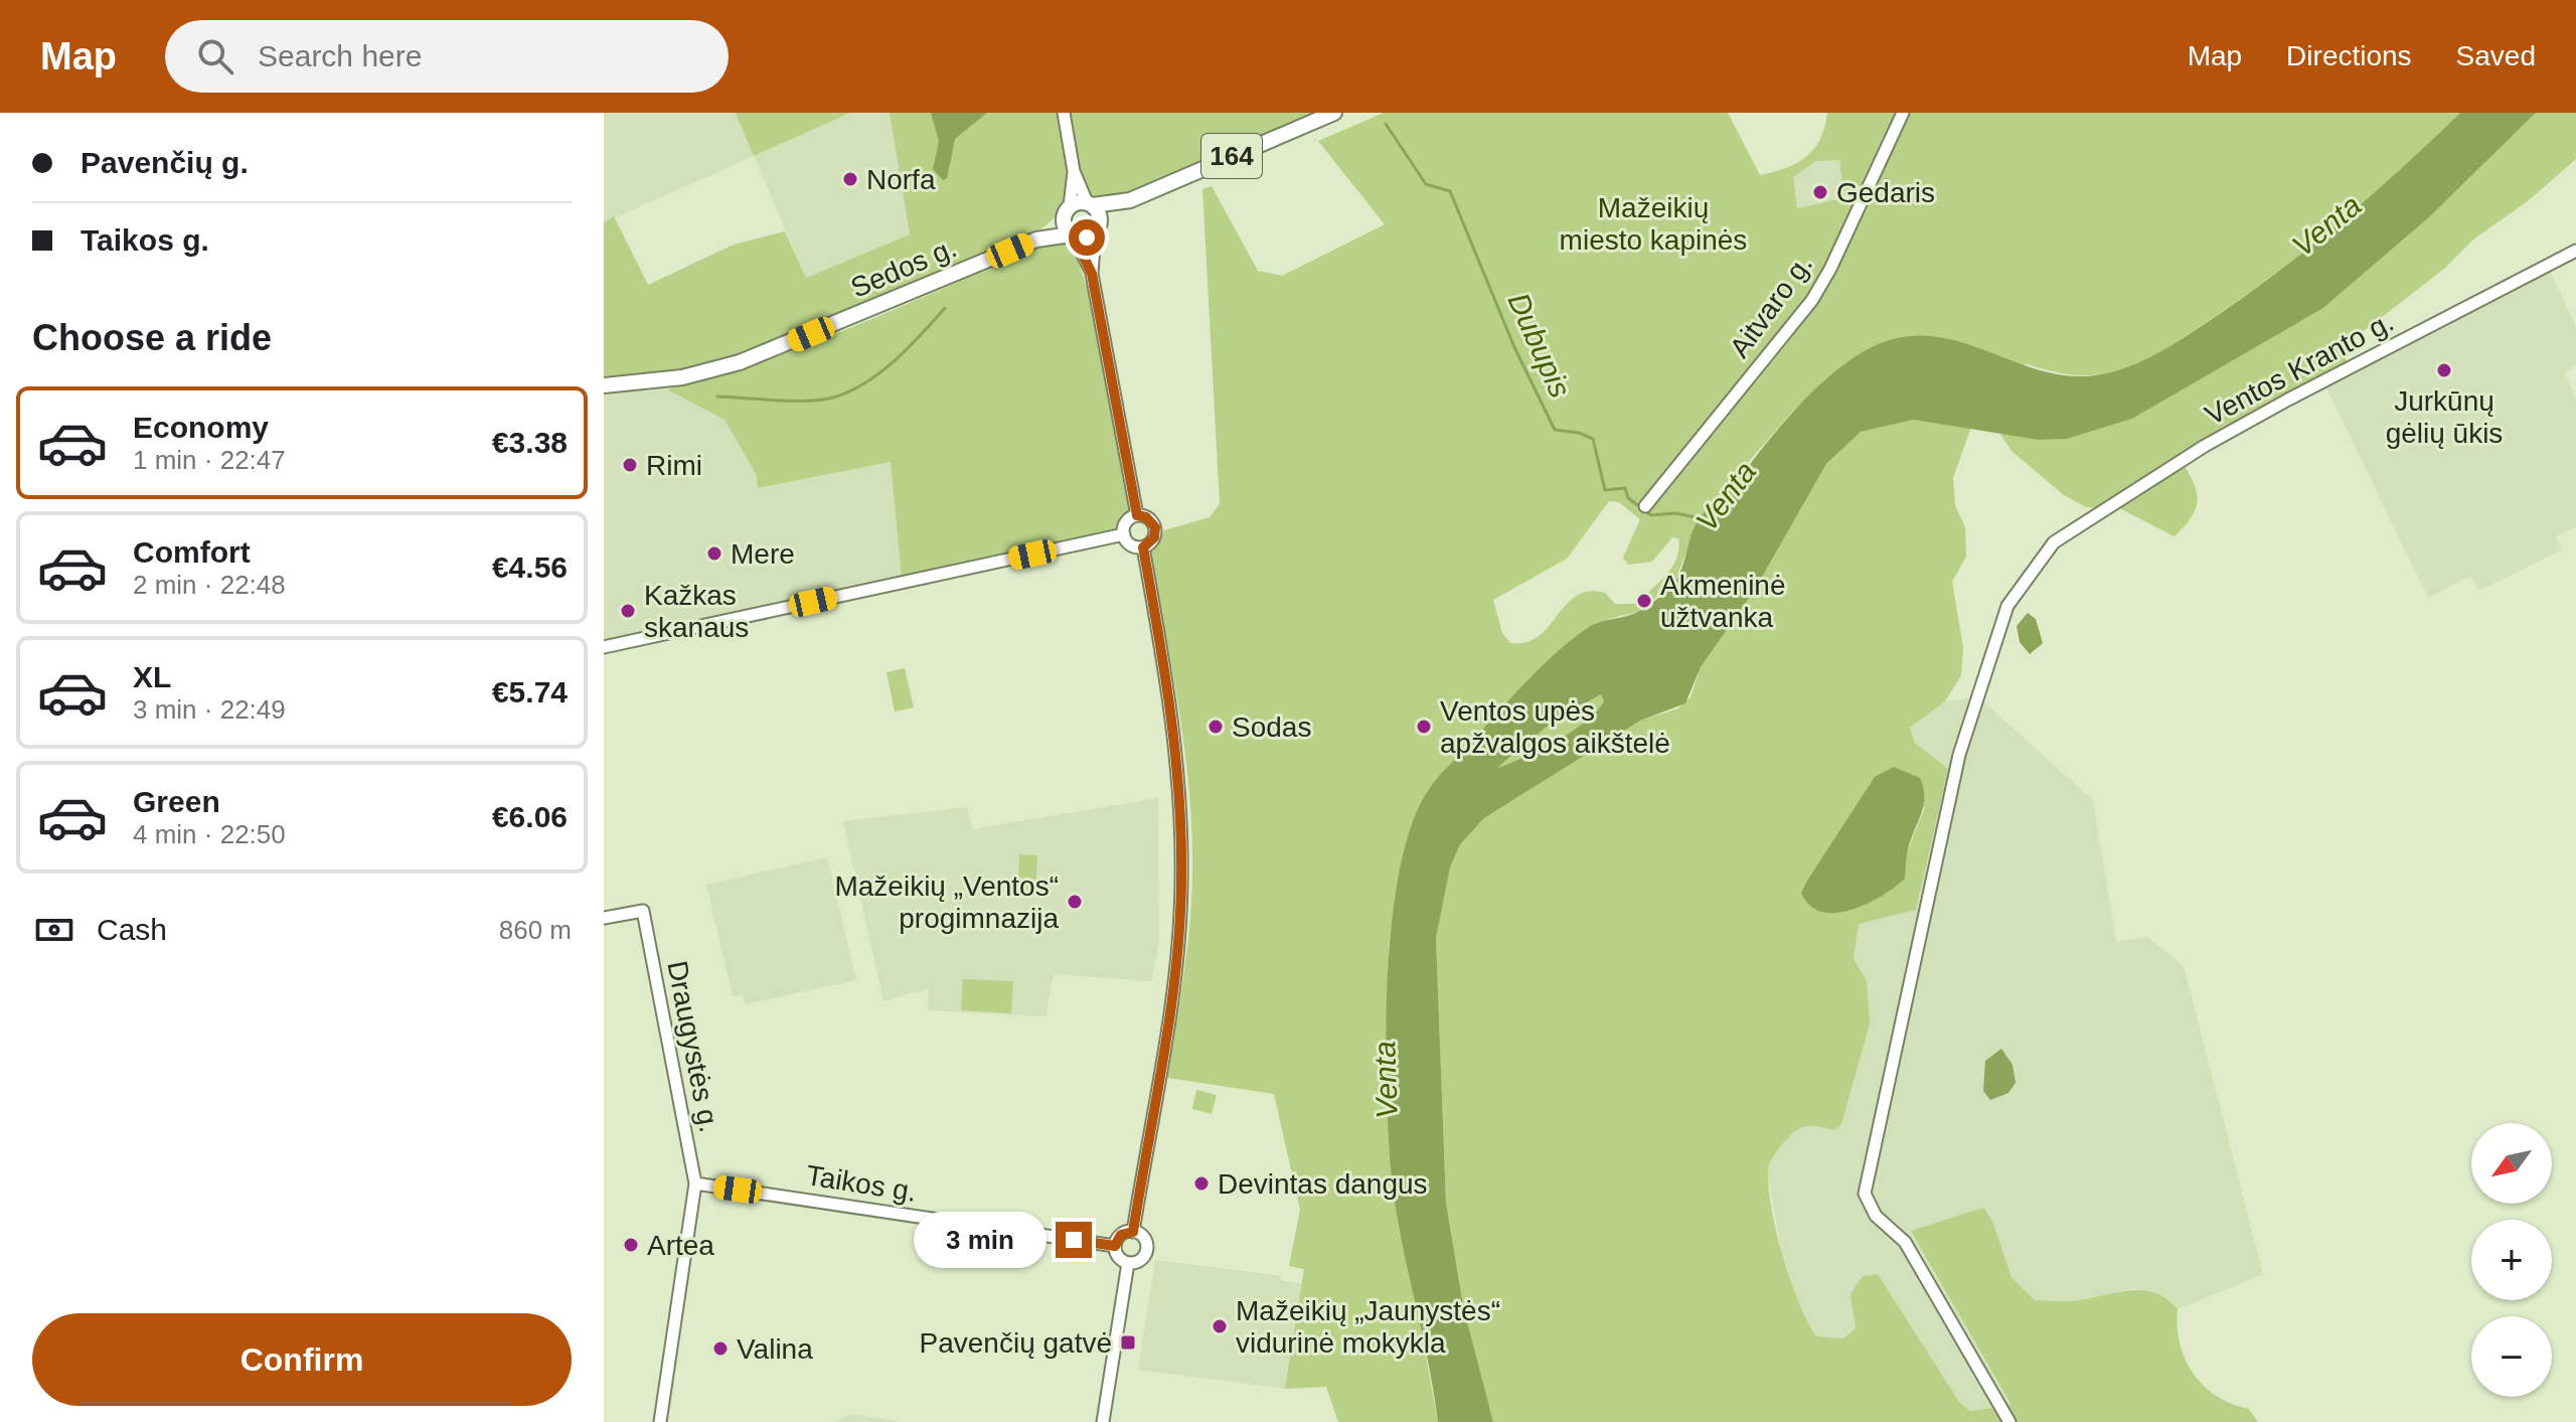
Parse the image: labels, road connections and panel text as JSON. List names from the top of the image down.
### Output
{
  "streets": {
    "main road": ["164", "Sedos g."],
    "street": [
      "Aitvaro g.",
      "Ventos Kranto g.",
      "Draugystės g.",
      "Taikos g."
    ]
  },
  "crossings": [
    ["164", "Sedos g."],
    ["Draugystės g.", "Taikos g."]
  ],
  "water": ["Venta", "Dubupis"],
  "parks": ["Mažeikių miesto kapinės"],
  "places": {
    "other": [
      "Norfa",
      "Gedaris",
      "Jurkūnų gėlių ūkis",
      "Rimi",
      "Mere",
      "Akmeninė užtvanka",
      "Kažkas skanaus",
      "Sodas",
      "Ventos upės apžvalgos aikštelė",
      "Mažeikių „Ventos“ progimnazija",
      "Devintas dangus",
      "Artea",
      "Mažeikių „Jaunystės“ vidurinė mokykla",
      "Valina"
    ],
    "transit": ["Pavenčių gatvė"]
  },
  "north": "bottom left",
  "page": {
    "header": "Map",
    "search": "Search here",
    "nav": ["Map", "Directions", "Saved"],
    "banner": ["Pavenčių g.", "Taikos g."],
    "heading": "Choose a ride",
    "list": [
      {
        "name": "Economy",
        "note": "1 min · 22:47",
        "value": "€3.38"
      },
      {
        "name": "Comfort",
        "note": "2 min · 22:48",
        "value": "€4.56"
      },
      {
        "name": "XL",
        "note": "3 min · 22:49",
        "value": "€5.74"
      },
      {
        "name": "Green",
        "note": "4 min · 22:50",
        "value": "€6.06"
      }
    ],
    "pay": ["Cash", "860 m"],
    "map_buttons": ["+", "−"],
    "bubble": "3 min",
    "buttons": "Confirm"
  }
}
